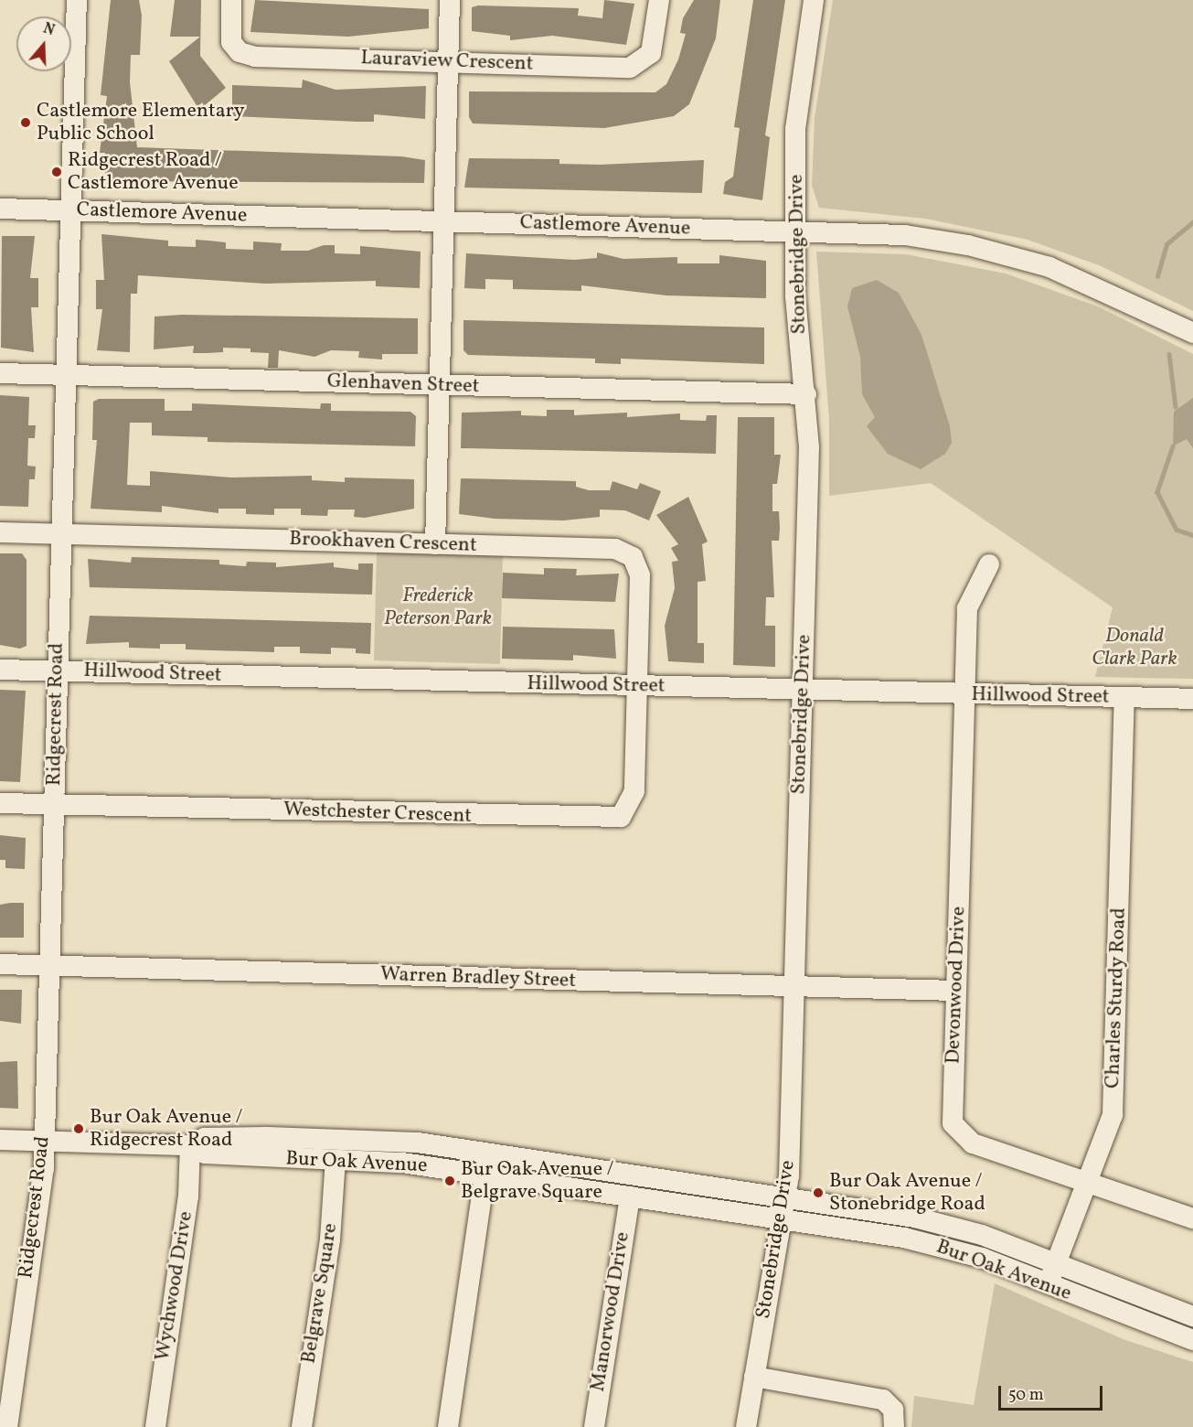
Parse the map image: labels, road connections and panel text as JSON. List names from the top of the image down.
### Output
{
  "streets": {
    "street": [
      "Lauraview Crescent",
      "Castlemore Avenue",
      "Stonebridge Drive",
      "Glenhaven Street",
      "Brookhaven Crescent",
      "Hillwood Street",
      "Ridgecrest Road",
      "Westchester Crescent",
      "Warren Bradley Street",
      "Devonwood Drive",
      "Charles Sturdy Road",
      "Bur Oak Avenue",
      "Wychwood Drive",
      "Belgrave Square",
      "Manorwood Drive"
    ]
  },
  "crossings": [
    ["Castlemore Avenue", "Stonebridge Drive"],
    ["Castlemore Avenue", "Ridgecrest Road"],
    ["Stonebridge Drive", "Glenhaven Street"],
    ["Stonebridge Drive", "Hillwood Street"],
    ["Stonebridge Drive", "Warren Bradley Street"],
    ["Stonebridge Drive", "Bur Oak Avenue"],
    ["Glenhaven Street", "Ridgecrest Road"],
    ["Brookhaven Crescent", "Hillwood Street"],
    ["Brookhaven Crescent", "Ridgecrest Road"],
    ["Brookhaven Crescent", "Westchester Crescent"],
    ["Hillwood Street", "Ridgecrest Road"],
    ["Hillwood Street", "Westchester Crescent"],
    ["Hillwood Street", "Devonwood Drive"],
    ["Hillwood Street", "Charles Sturdy Road"],
    ["Ridgecrest Road", "Westchester Crescent"],
    ["Ridgecrest Road", "Warren Bradley Street"],
    ["Ridgecrest Road", "Bur Oak Avenue"],
    ["Warren Bradley Street", "Devonwood Drive"],
    ["Devonwood Drive", "Charles Sturdy Road"],
    ["Charles Sturdy Road", "Bur Oak Avenue"],
    ["Bur Oak Avenue", "Wychwood Drive"],
    ["Bur Oak Avenue", "Belgrave Square"],
    ["Bur Oak Avenue", "Manorwood Drive"]
  ],
  "parks": ["Frederick Peterson Park", "Donald Clark Park"],
  "places": [
    "Castlemore Elementary Public School",
    "Ridgecrest Road / Castlemore Avenue",
    "Bur Oak Avenue / Ridgecrest Road",
    "Bur Oak Avenue / Belgrave Square",
    "Bur Oak Avenue / Stonebridge Road"
  ],
  "scale_bar": "50 m",
  "north": "top"
}
